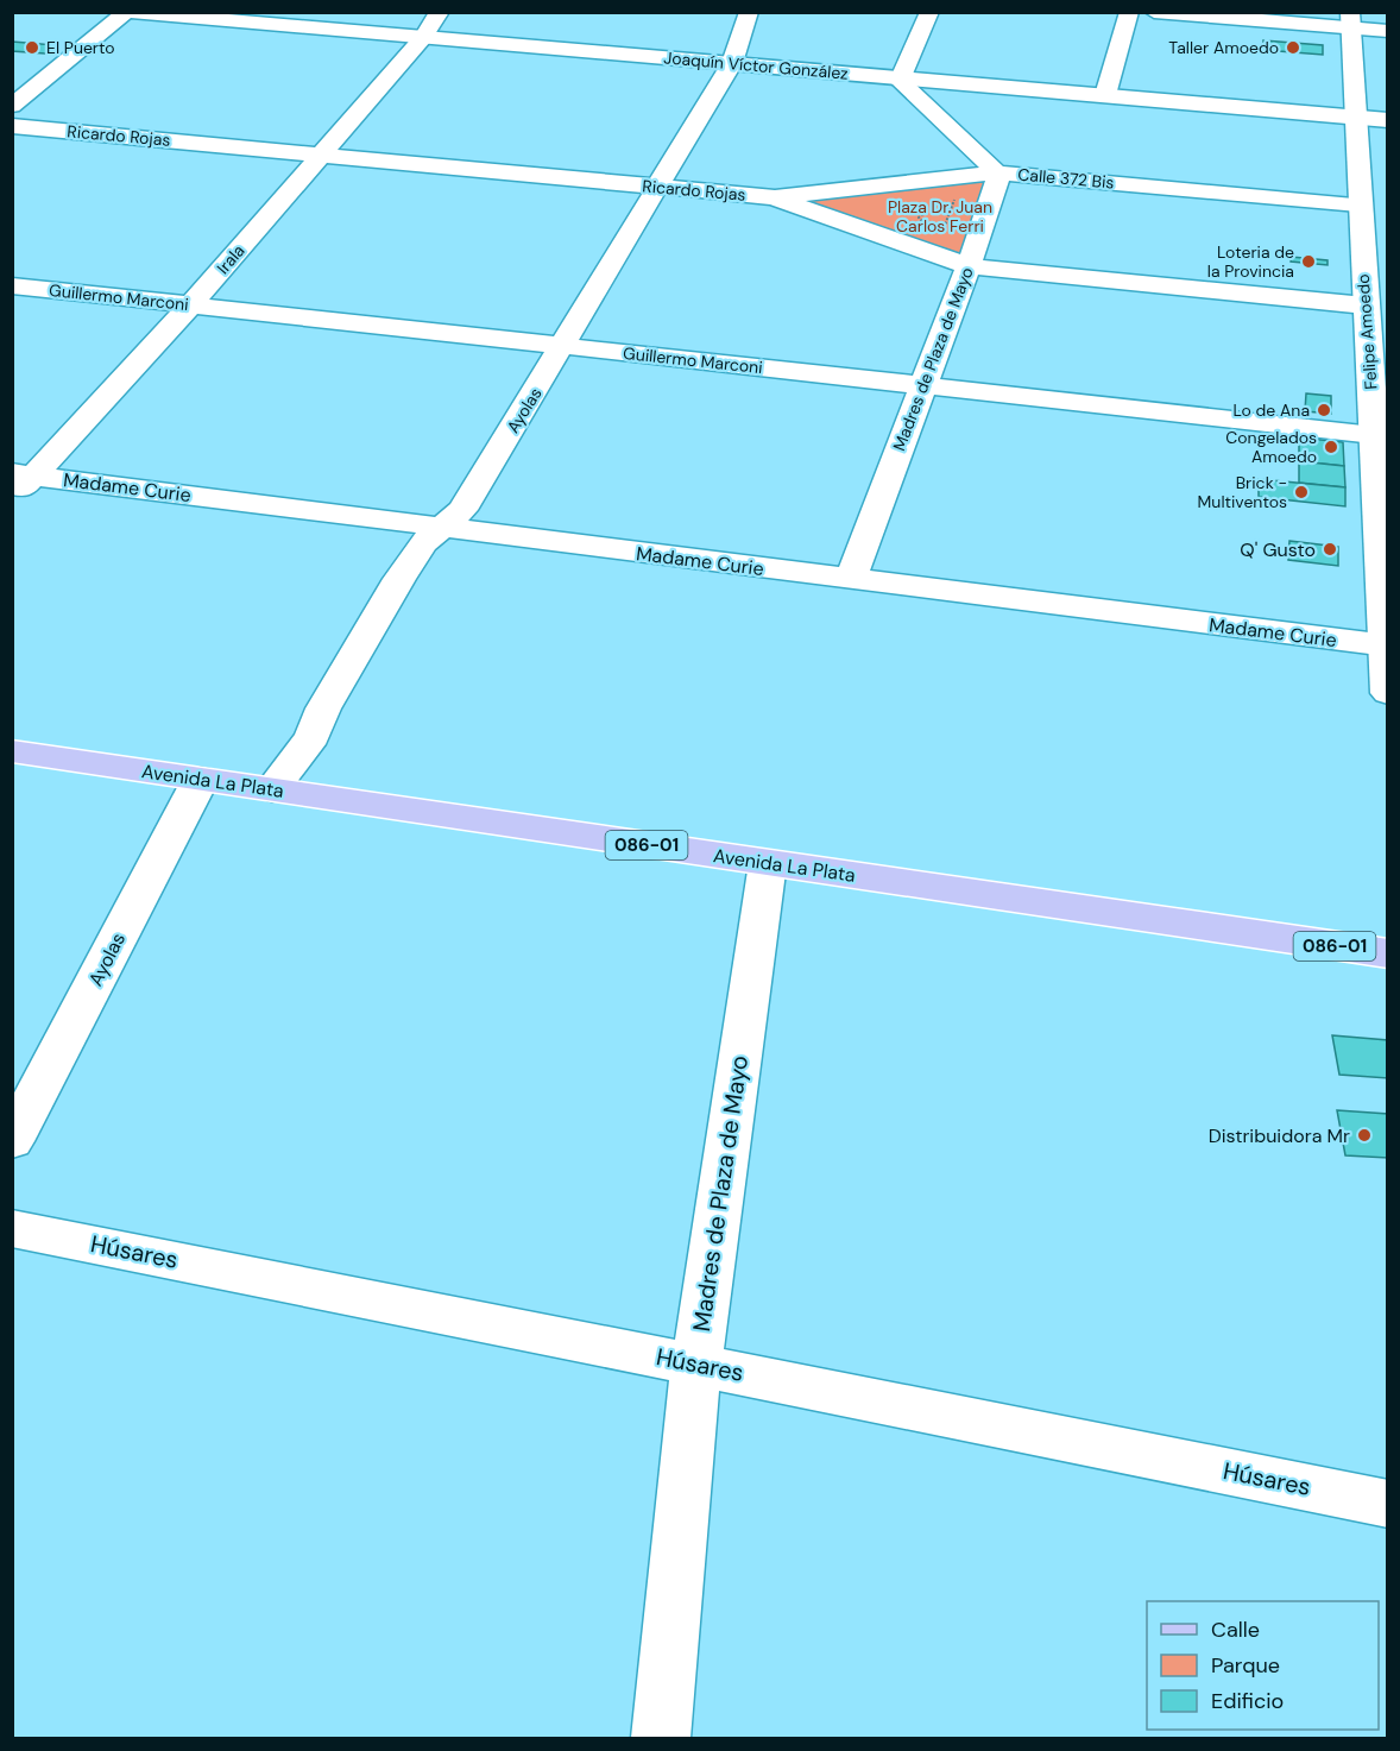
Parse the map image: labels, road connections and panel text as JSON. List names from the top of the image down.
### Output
{
  "streets": {
    "main road": ["Avenida La Plata", "086-01"],
    "street": [
      "Joaquín Víctor González",
      "Ricardo Rojas",
      "Calle 372 Bis",
      "Irala",
      "Guillermo Marconi",
      "Felipe Amoedo",
      "Madres de Plaza de Mayo",
      "Ayolas",
      "Madame Curie",
      "Húsares"
    ]
  },
  "crossings": [
    ["Joaquín Víctor González", "Irala"],
    ["Joaquín Víctor González", "Felipe Amoedo"],
    ["Joaquín Víctor González", "Ayolas"],
    ["Ricardo Rojas", "Calle 372 Bis"],
    ["Ricardo Rojas", "Irala"],
    ["Ricardo Rojas", "Felipe Amoedo"],
    ["Ricardo Rojas", "Madres de Plaza de Mayo"],
    ["Ricardo Rojas", "Ayolas"],
    ["Calle 372 Bis", "Felipe Amoedo"],
    ["Calle 372 Bis", "Madres de Plaza de Mayo"],
    ["Irala", "Guillermo Marconi"],
    ["Irala", "Madame Curie"],
    ["Guillermo Marconi", "Felipe Amoedo"],
    ["Guillermo Marconi", "Madres de Plaza de Mayo"],
    ["Guillermo Marconi", "Ayolas"],
    ["Felipe Amoedo", "Madame Curie"],
    ["Madres de Plaza de Mayo", "Madame Curie"],
    ["Madres de Plaza de Mayo", "Avenida La Plata"],
    ["Madres de Plaza de Mayo", "Húsares"],
    ["Ayolas", "Madame Curie"],
    ["Ayolas", "Avenida La Plata"]
  ],
  "parks": ["Plaza Dr. Juan Carlos Ferri"],
  "places": [
    "El Puerto",
    "Taller Amoedo",
    "Loteria de la Provincia",
    "Lo de Ana",
    "Congelados Amoedo",
    "Brick - Multiventos",
    "Q' Gusto",
    "Distribuidora Mr"
  ],
  "legend": ["Calle", "Parque", "Edificio"]
}
